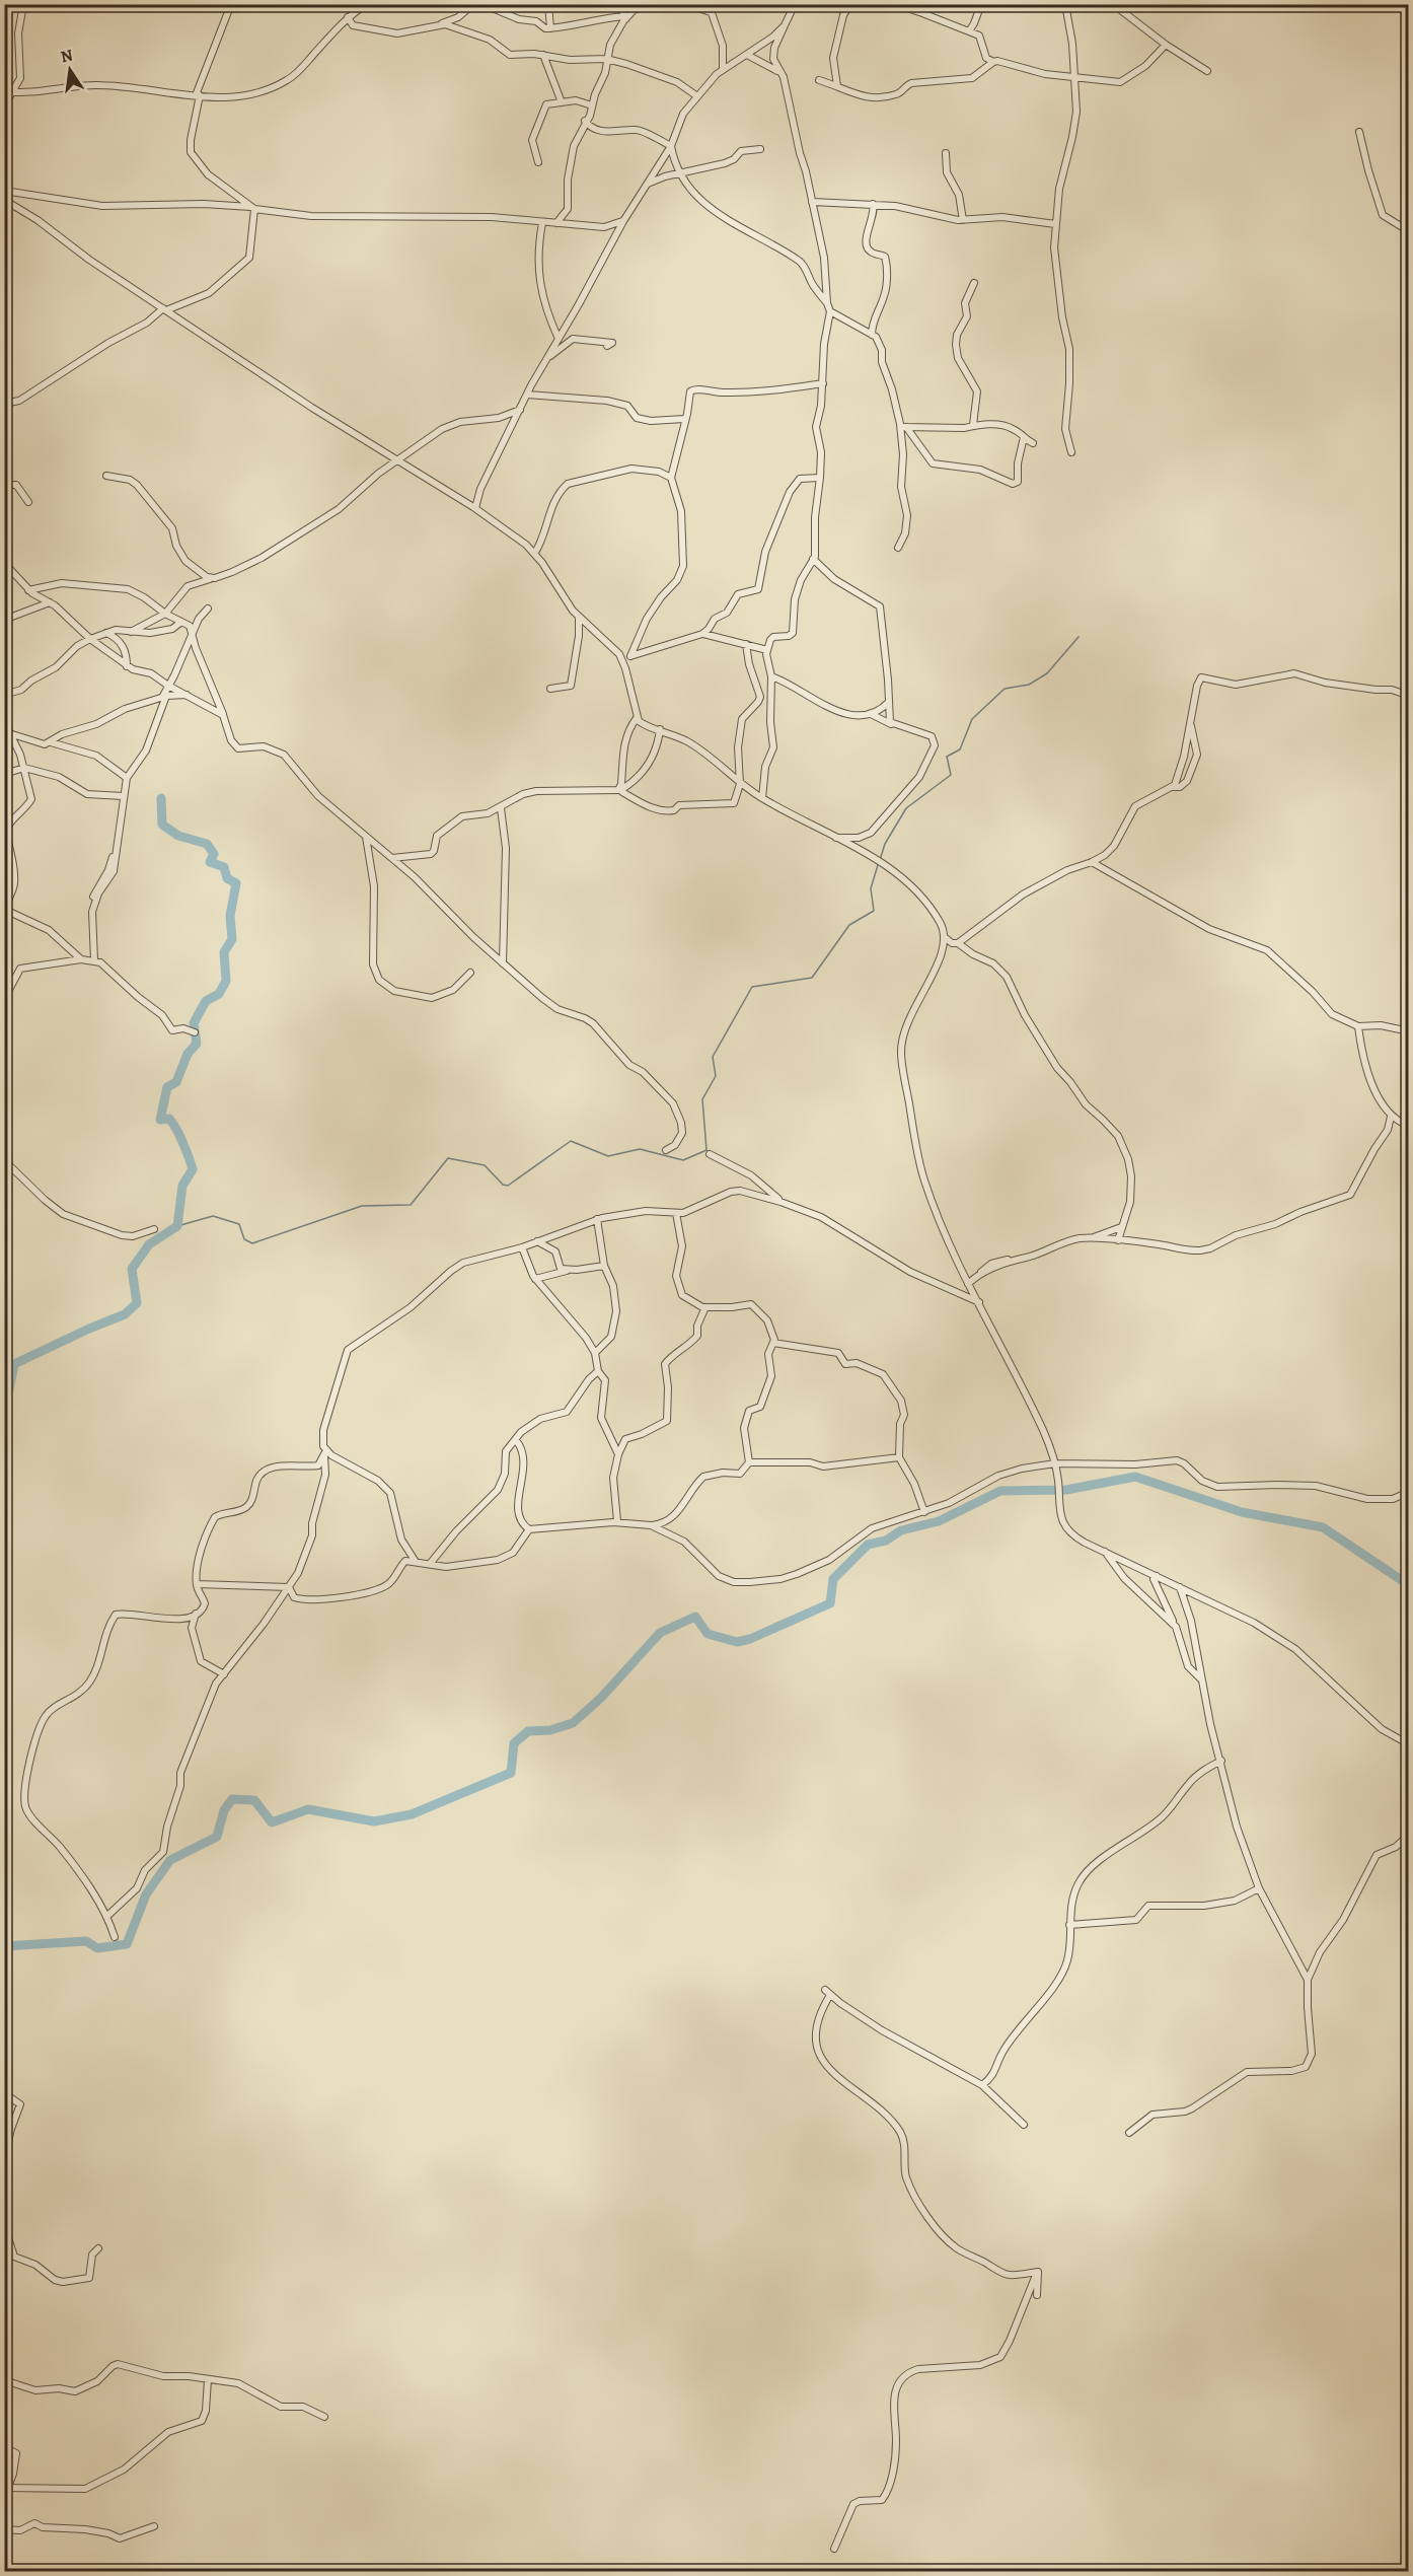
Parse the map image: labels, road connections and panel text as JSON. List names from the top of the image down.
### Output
{
  "north": "top"
}
